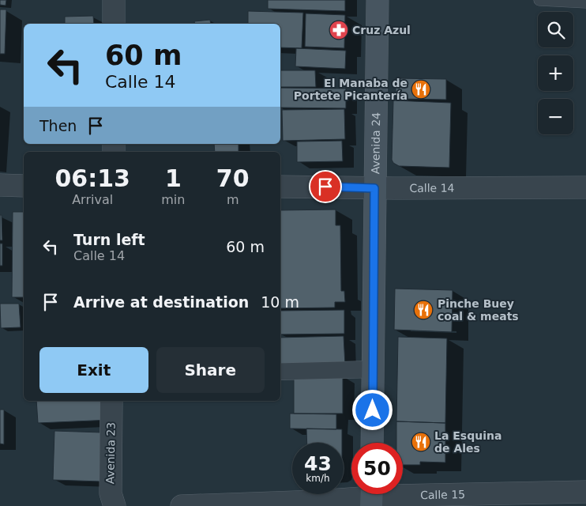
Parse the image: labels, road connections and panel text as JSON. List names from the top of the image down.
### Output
{
  "streets": {
    "main road": ["Avenida 24"],
    "street": ["Calle 14", "Avenida 23", "Calle 15"]
  },
  "crossings": [
    ["Avenida 24", "Calle 14"]
  ],
  "places": {
    "pharmacy": ["Cruz Azul"],
    "restaurant": ["El Manaba de Portete Picantería", "Pinche Buey coal & meats", "La Esquina de Ales"]
  },
  "page": {
    "map_buttons": ["+", "−"],
    "turn": ["60 m", "Calle 14"],
    "then": "Then",
    "eta": [
      "06:13",
      "Arrival",
      "1",
      "min",
      "70",
      "m"
    ],
    "list": [
      {
        "name": "Turn left",
        "note": "Calle 14",
        "value": "60 m"
      },
      {
        "name": "Arrive at destination",
        "value": "10 m"
      }
    ],
    "buttons": ["Exit", "Share"],
    "speed": "43 km/h",
    "limit": "50"
  }
}
